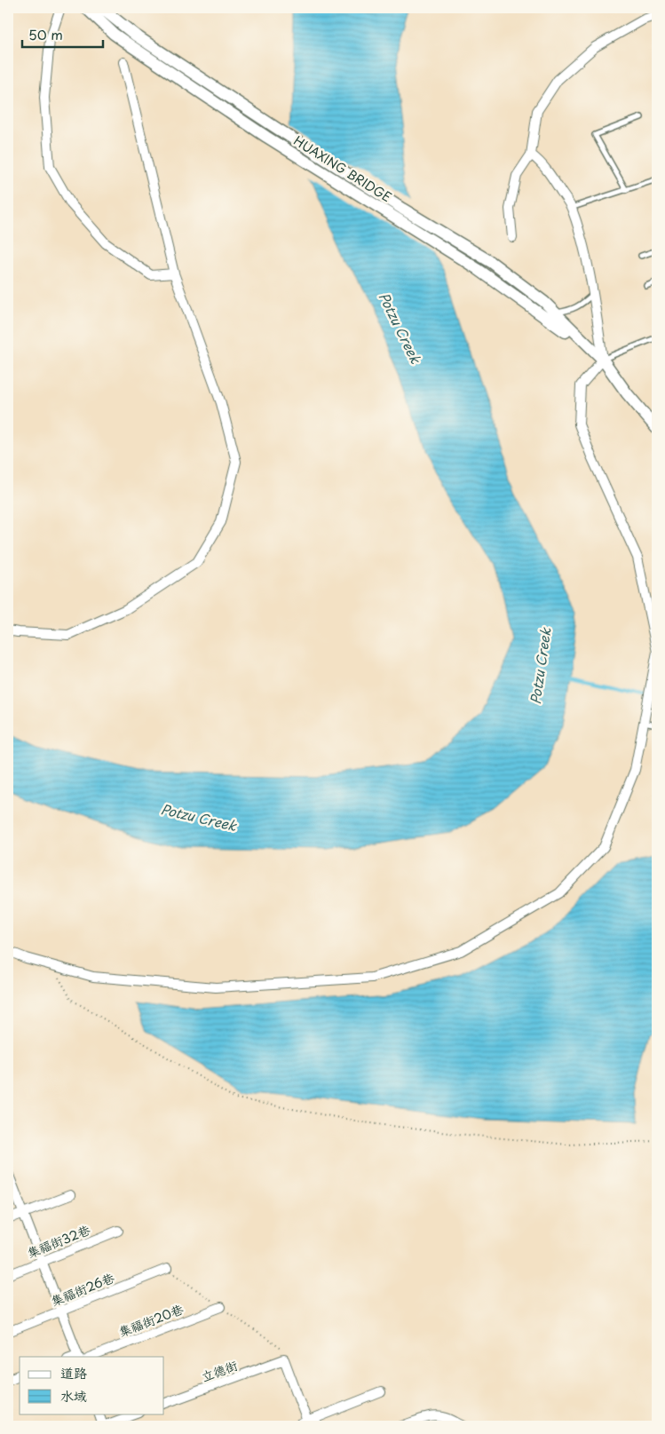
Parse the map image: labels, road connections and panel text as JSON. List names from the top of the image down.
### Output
{
  "streets": {
    "street": [
      "HUAXING BRIDGE",
      "集福街32巷",
      "集福街26巷",
      "集福街20巷",
      "立德街"
    ]
  },
  "water": ["Potzu Creek"],
  "legend": ["道路", "水域"],
  "scale_bar": "50 m"
}
